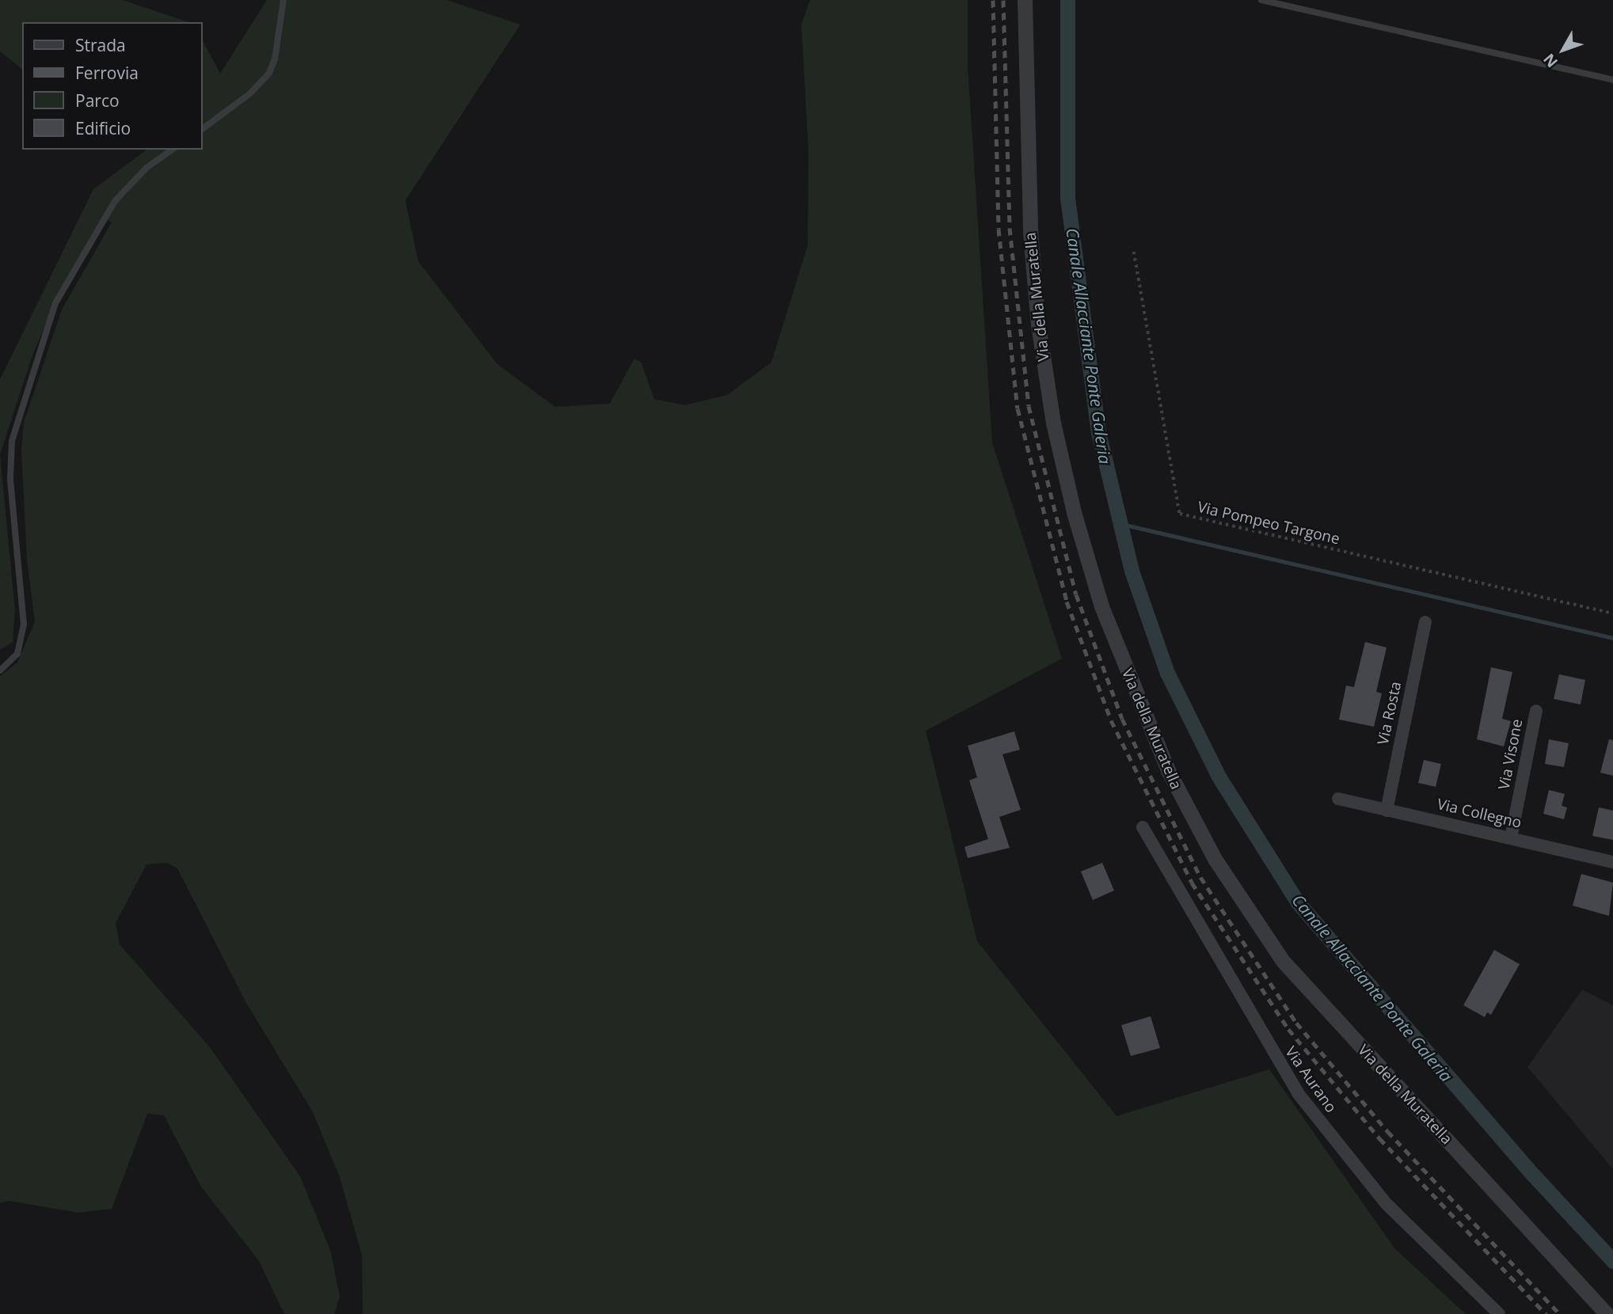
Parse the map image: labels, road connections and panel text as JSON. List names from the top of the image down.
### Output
{
  "streets": {
    "street": [
      "Via della Muratella",
      "Via Rosta",
      "Via Visone",
      "Via Collegno",
      "Via Aurano"
    ],
    "path": ["Via Pompeo Targone"]
  },
  "crossings": [
    ["Via Rosta", "Via Collegno"],
    ["Via Visone", "Via Collegno"]
  ],
  "water": ["Canale Allacciante Ponte Galeria"],
  "legend": [
    "Strada",
    "Ferrovia",
    "Parco",
    "Edificio"
  ],
  "north": "bottom left"
}
